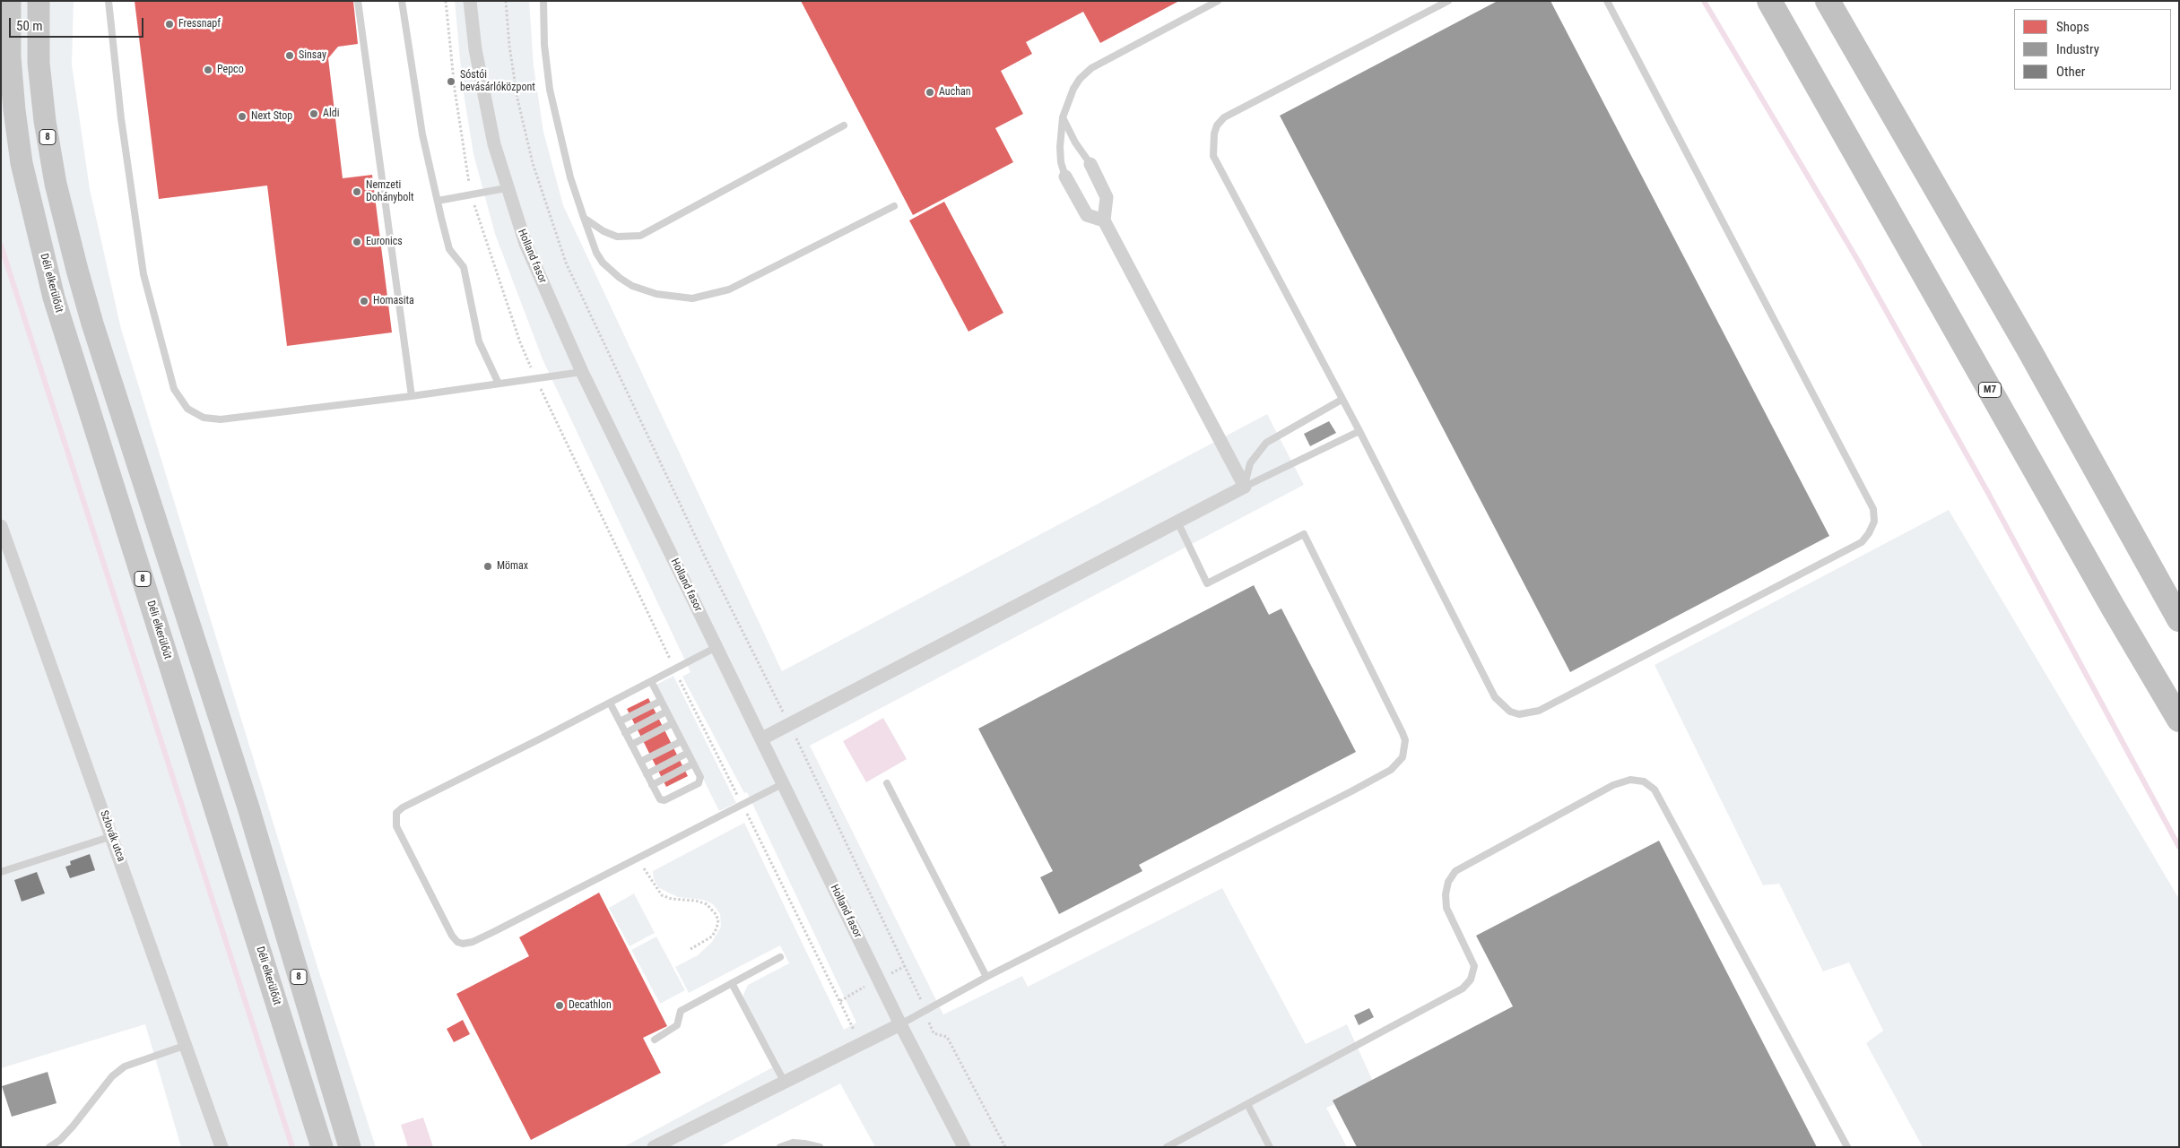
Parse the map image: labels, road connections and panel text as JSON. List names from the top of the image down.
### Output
{
  "streets": {
    "highway": ["M7"],
    "main road": ["8", "Déli elkerülőút"],
    "street": ["Holland fasor", "Szlovák utca"]
  },
  "places": [
    "Fressnapf",
    "Sinsay",
    "Pepco",
    "Sóstói bevásárlóközpont",
    "Auchan",
    "Aldi",
    "Next Stop",
    "Nemzeti Dohánybolt",
    "Euronics",
    "Homasita",
    "Mömax",
    "Decathlon"
  ],
  "legend": ["Shops", "Industry", "Other"],
  "scale_bar": "50 m"
}
